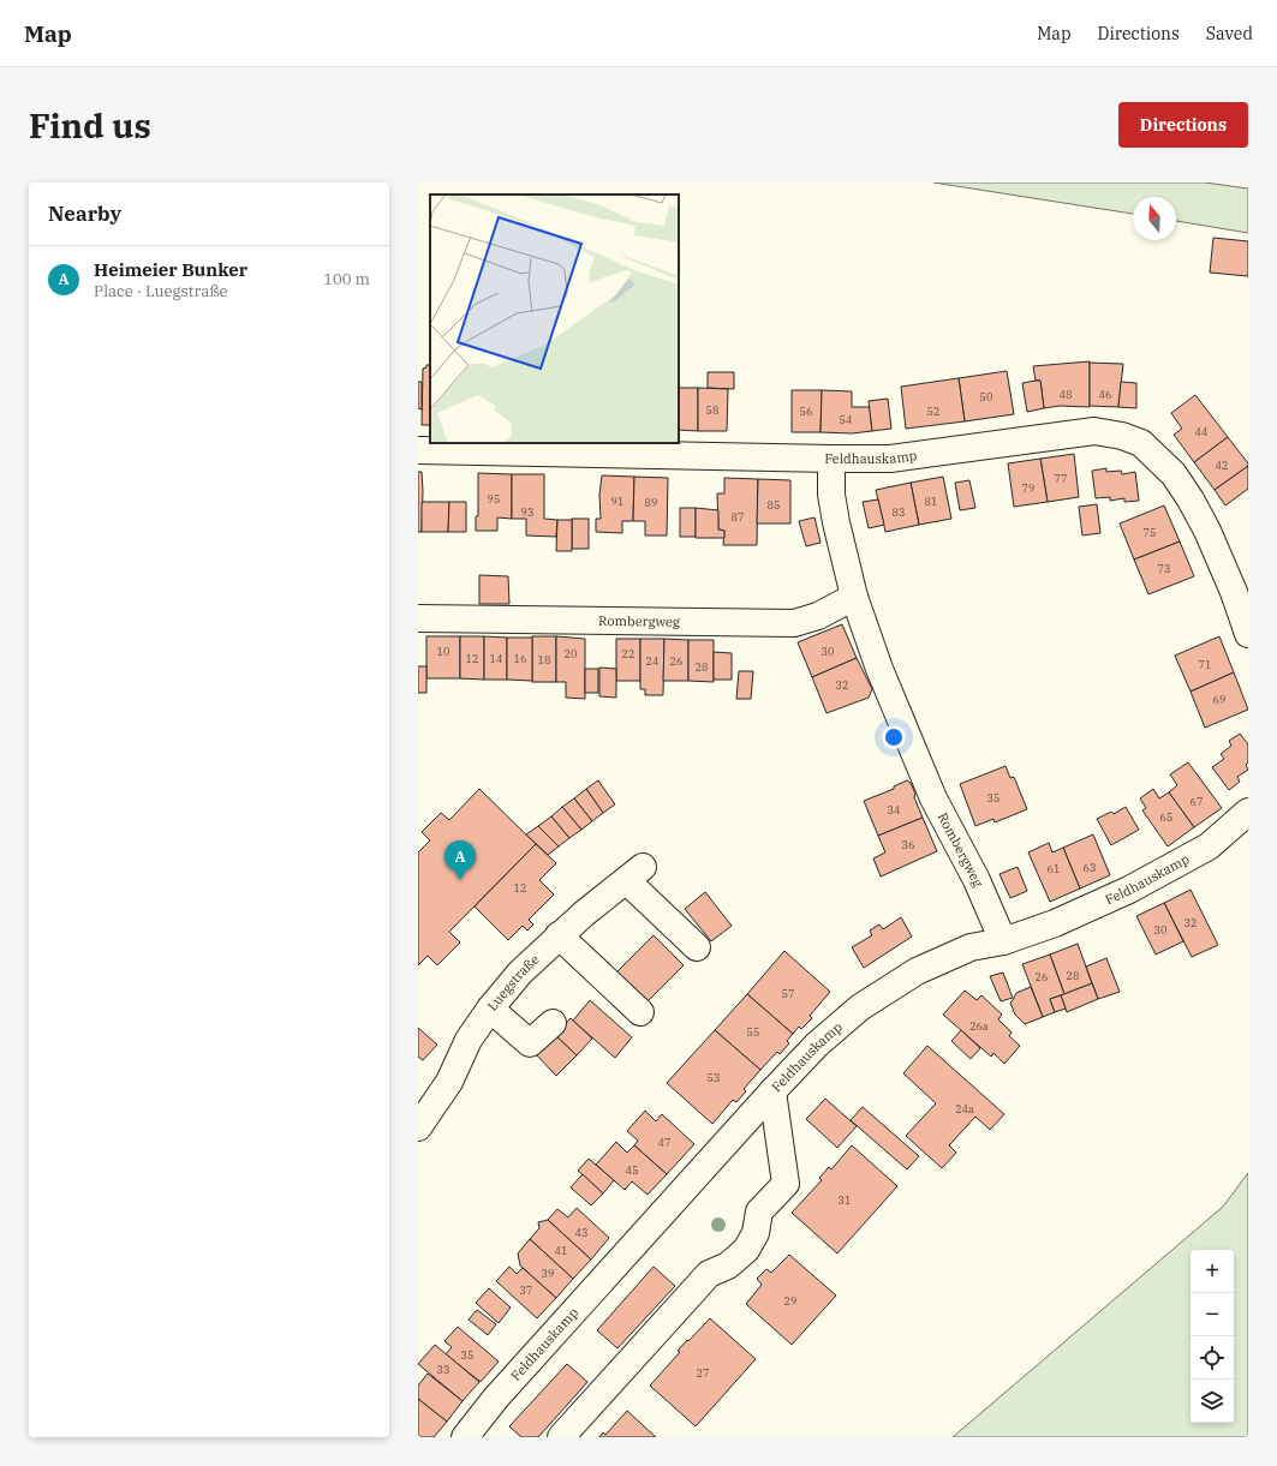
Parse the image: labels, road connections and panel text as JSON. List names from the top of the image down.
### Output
{
  "streets": {
    "street": ["Feldhauskamp", "Rombergweg", "Luegstraße"]
  },
  "crossings": [
    ["Feldhauskamp", "Rombergweg"]
  ],
  "house_numbers": [
    "48",
    "46",
    "50",
    "58",
    "56",
    "52",
    "54",
    "44",
    "42",
    "77",
    "79",
    "95",
    "91",
    "81",
    "89",
    "85",
    "93",
    "83",
    "87",
    "75",
    "73",
    "10",
    "30",
    "20",
    "22",
    "12",
    "14",
    "16",
    "18",
    "24",
    "26",
    "71",
    "28",
    "32",
    "69",
    "35",
    "67",
    "34",
    "65",
    "36",
    "63",
    "61",
    "12",
    "32",
    "30",
    "28",
    "26",
    "57",
    "26a",
    "55",
    "53",
    "24a",
    "47",
    "45",
    "31",
    "43",
    "41",
    "39",
    "37",
    "29",
    "35",
    "33",
    "27"
  ],
  "north": "top",
  "page": {
    "header": "Map",
    "nav": ["Map", "Directions", "Saved"],
    "buttons": "Directions",
    "title": "Find us",
    "heading": "Nearby",
    "list": [
      {
        "mark": "A",
        "name": "Heimeier Bunker",
        "note": "Place · Luegstraße",
        "value": "100 m"
      }
    ],
    "pins": "A",
    "map_buttons": ["+", "−"]
  }
}
